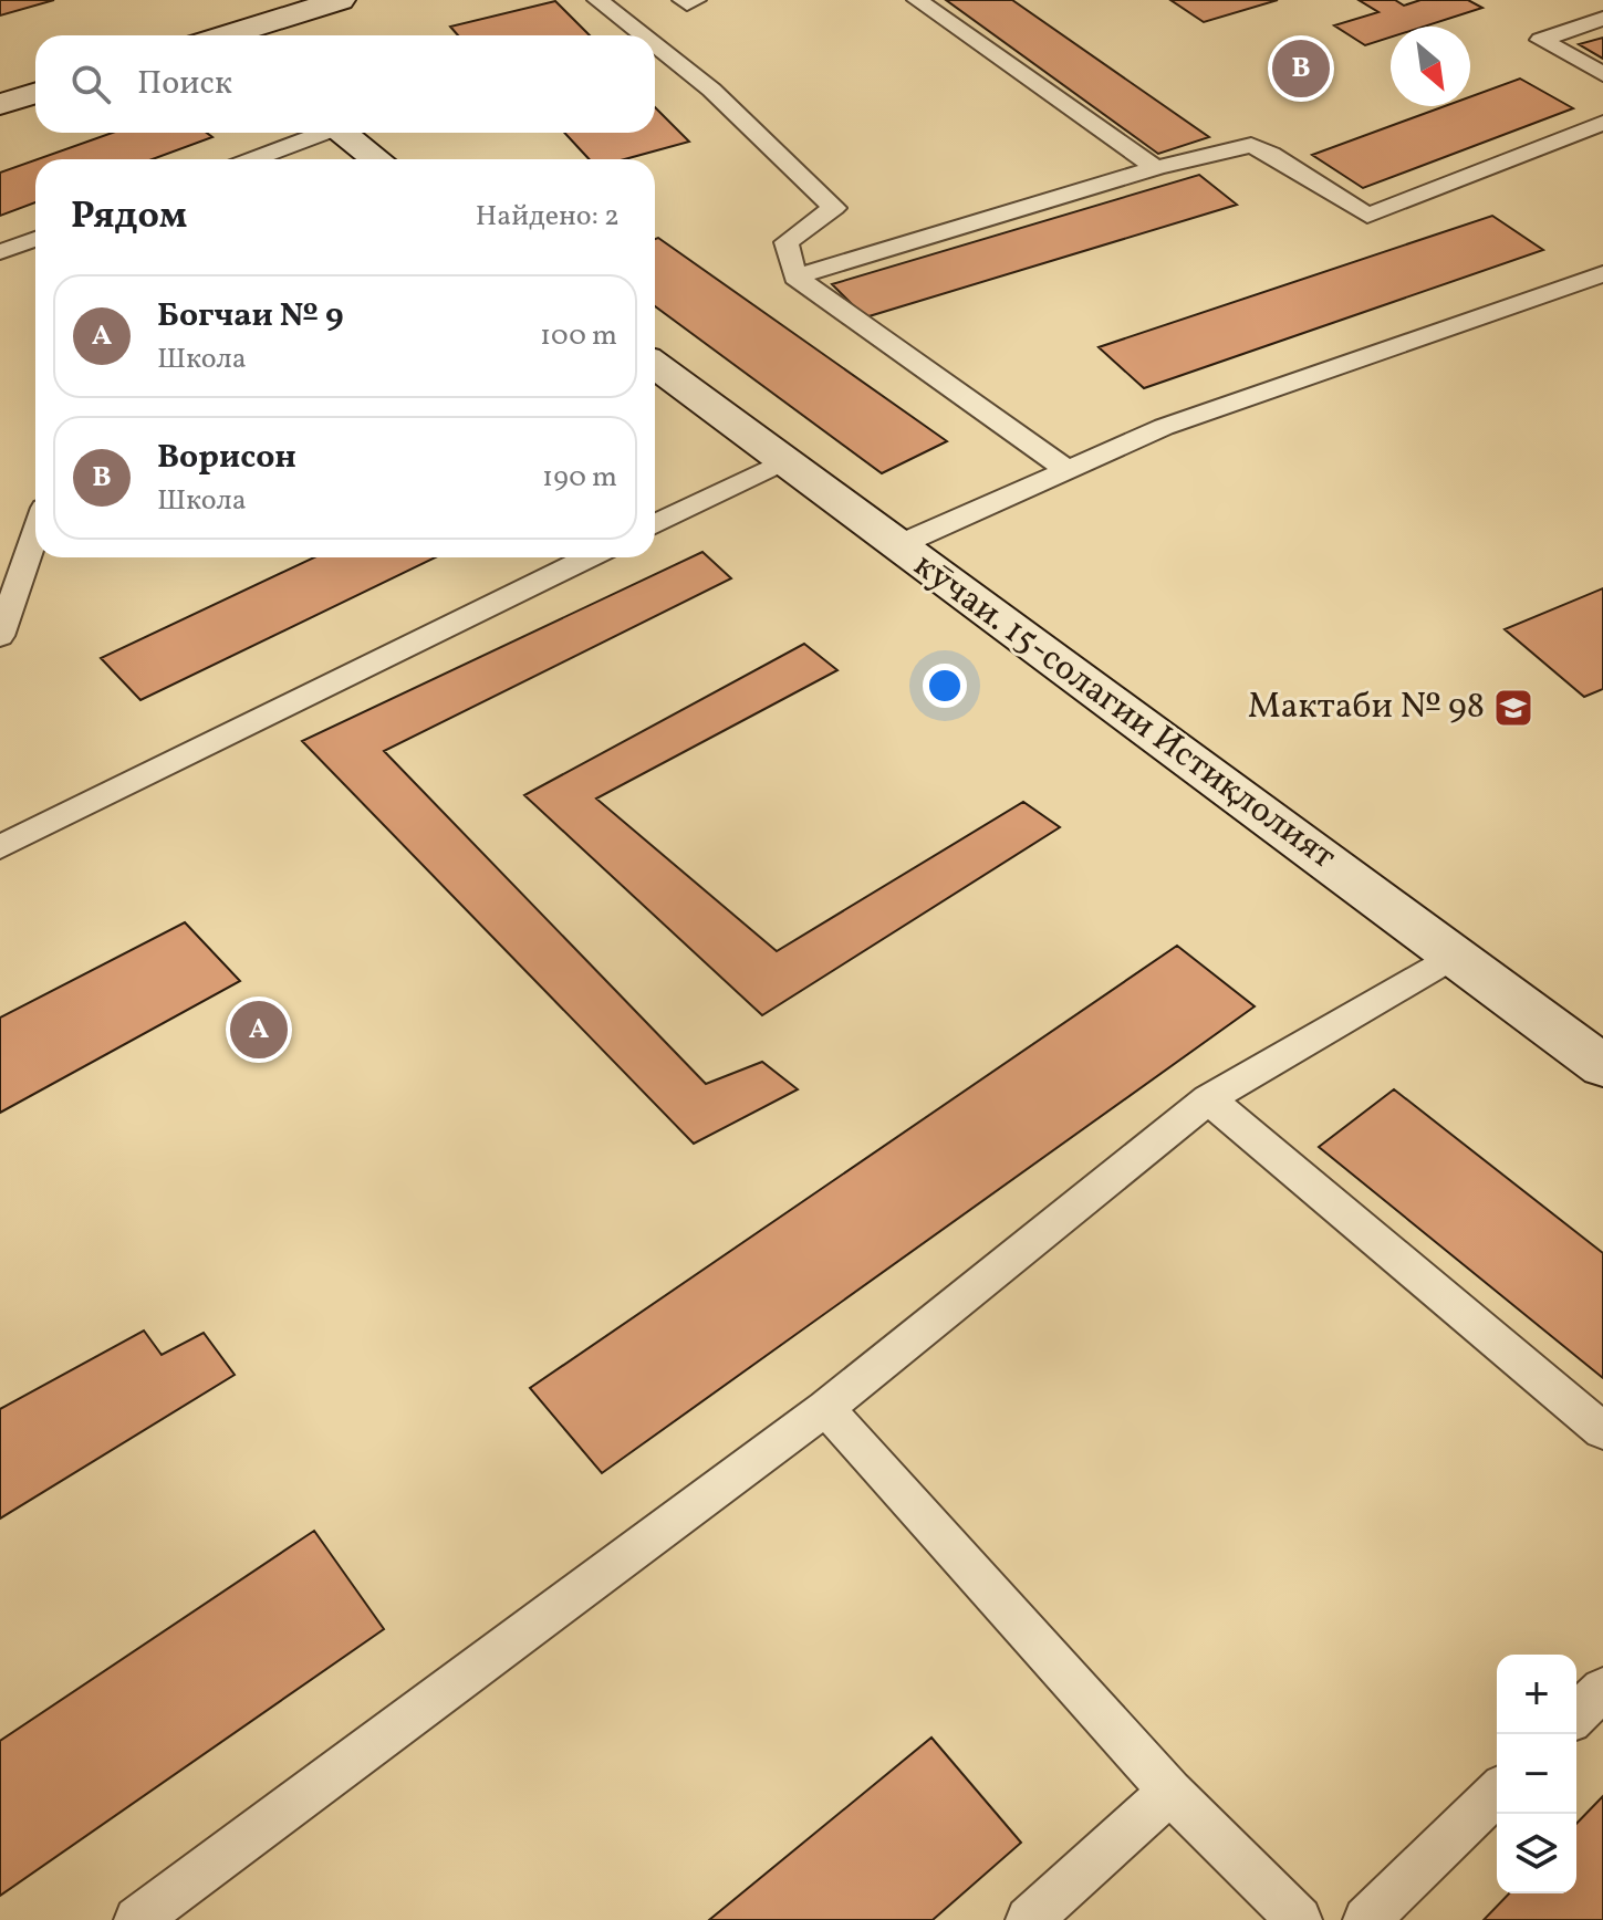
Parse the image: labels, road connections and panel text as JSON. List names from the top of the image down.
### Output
{
  "streets": {
    "street": ["кӯчаи. 15-солагии Истиқлолият"]
  },
  "places": {
    "school or university": ["Мактаби № 98"]
  },
  "north": "bottom right",
  "page": {
    "pins": ["B", "A"],
    "search": "Поиск",
    "heading": ["Рядом", "Найдено: 2"],
    "list": [
      {
        "mark": "A",
        "name": "Богчаи № 9",
        "note": "Школа",
        "value": "100 m"
      },
      {
        "mark": "B",
        "name": "Ворисон",
        "note": "Школа",
        "value": "190 m"
      }
    ],
    "map_buttons": ["+", "−"]
  }
}
